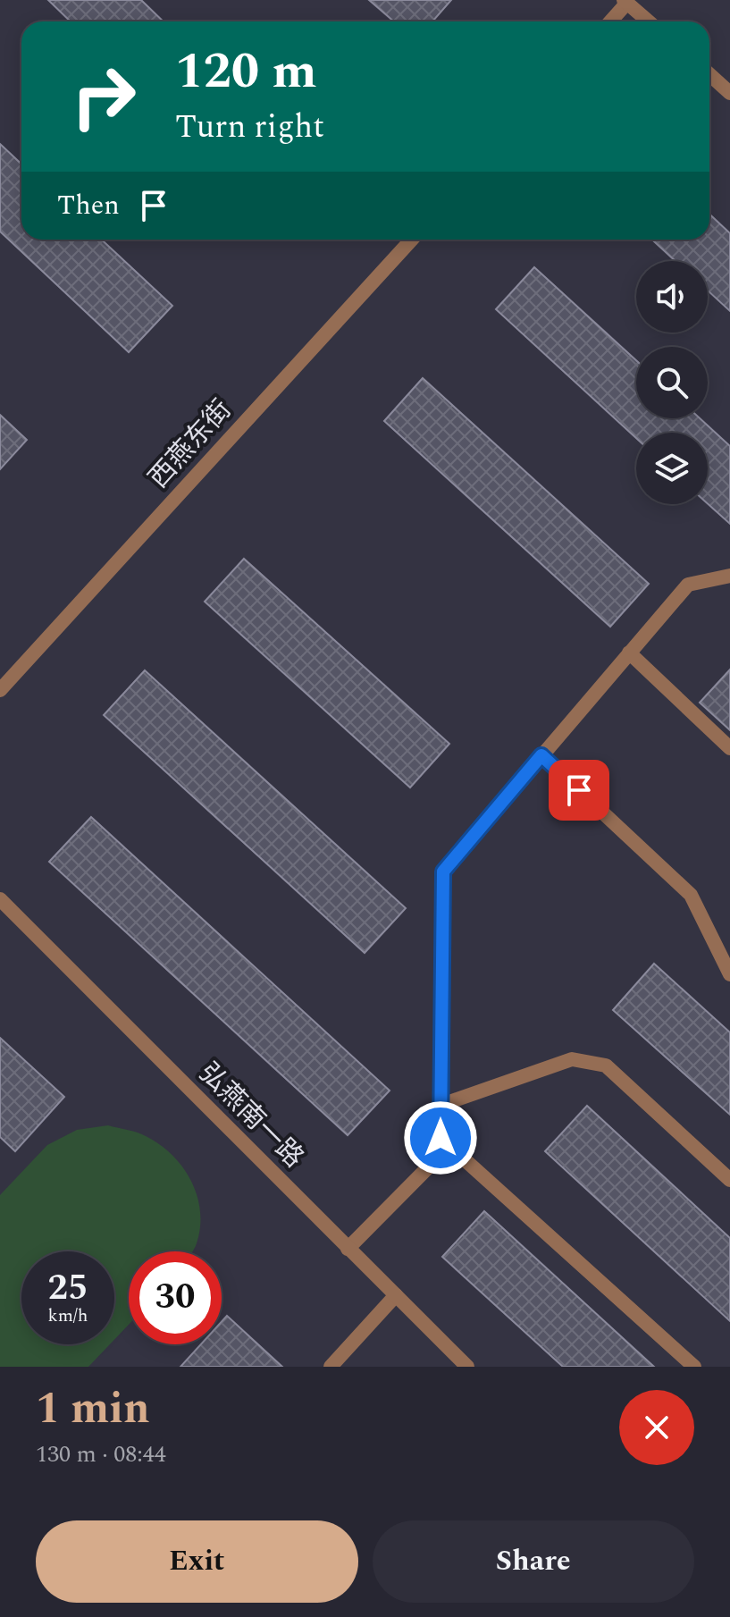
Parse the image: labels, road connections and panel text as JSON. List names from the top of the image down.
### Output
{
  "streets": {
    "street": ["西燕东街", "弘燕南一路"]
  },
  "page": {
    "turn": ["120 m", "Turn right"],
    "then": "Then",
    "speed": "25 km/h",
    "limit": "30",
    "heading": ["1 min", "130 m · 08:44"],
    "buttons": ["Exit", "Share"]
  }
}
